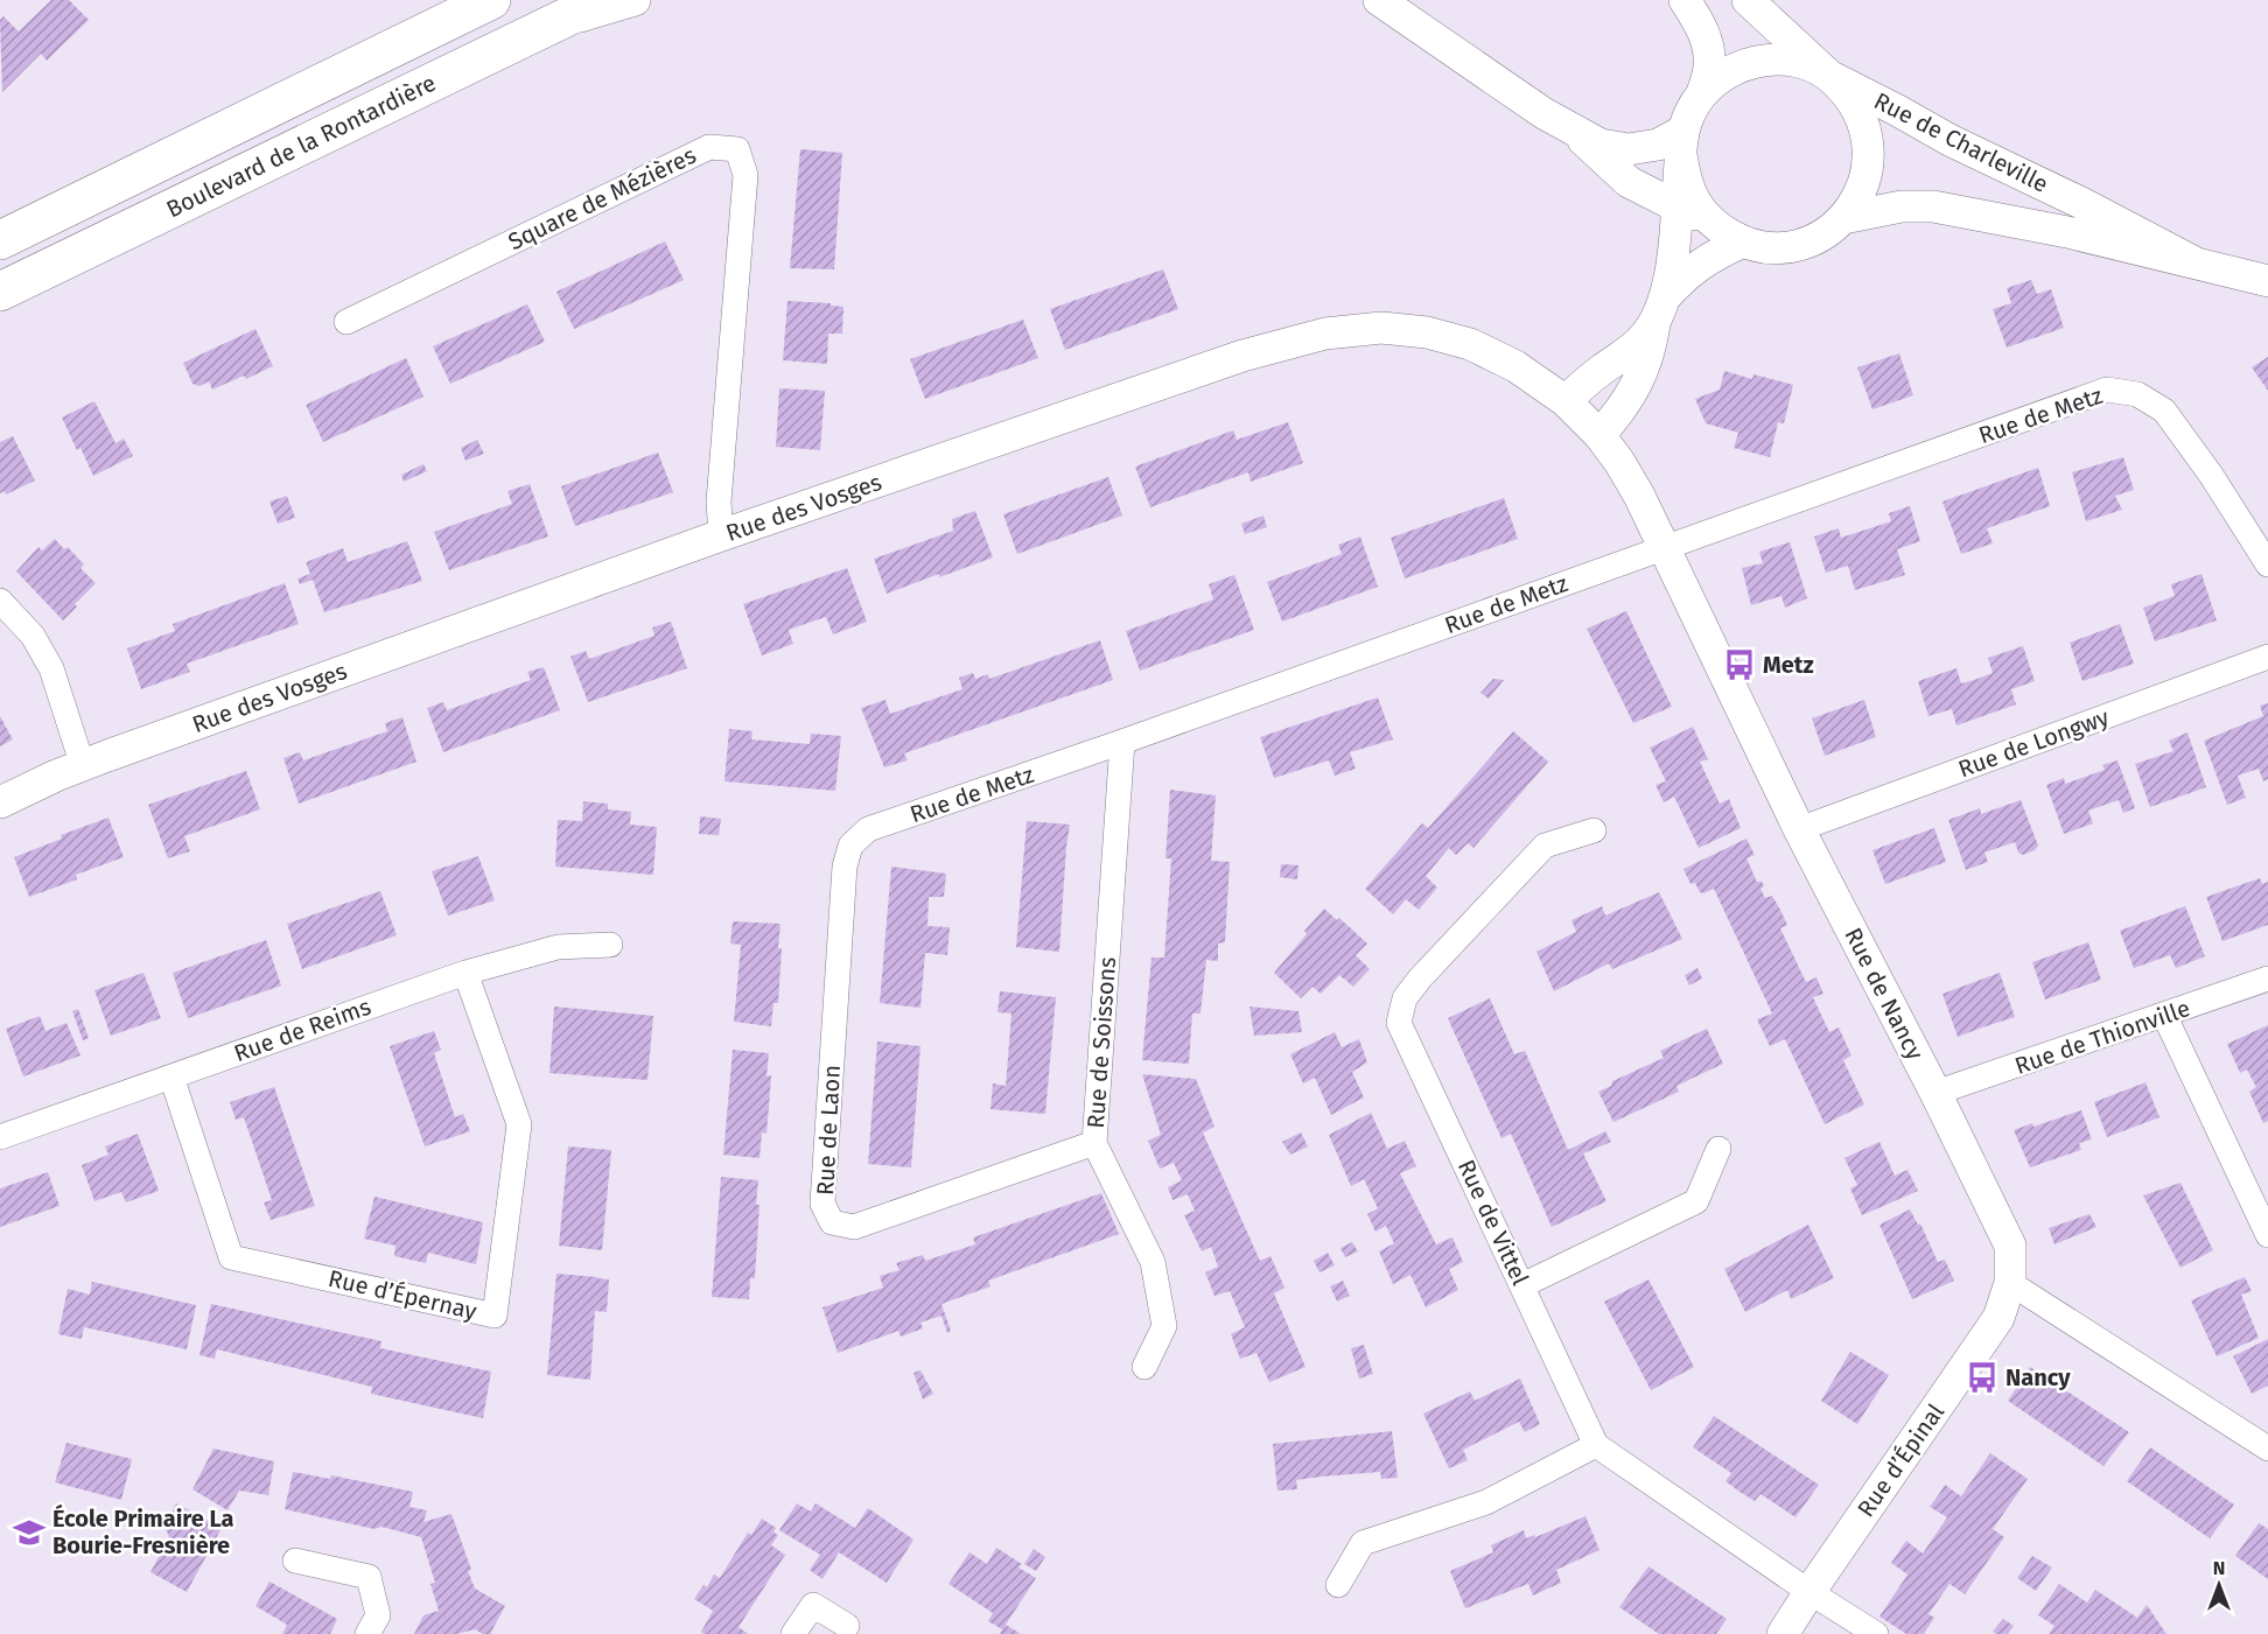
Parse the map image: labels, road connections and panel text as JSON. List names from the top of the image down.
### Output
{
  "streets": {
    "main road": ["Boulevard de la Rontardière"],
    "street": [
      "Rue de Charleville",
      "Square de Mézières",
      "Rue de Metz",
      "Rue des Vosges",
      "Rue de Longwy",
      "Rue de Nancy",
      "Rue de Reims",
      "Rue de Thionville",
      "Rue de Soissons",
      "Rue de Laon",
      "Rue de Vittel",
      "Rue d’Épernay",
      "Rue d’Épinal"
    ]
  },
  "crossings": [
    ["Square de Mézières", "Rue des Vosges"],
    ["Rue de Metz", "Rue de Nancy"],
    ["Rue de Metz", "Rue de Soissons"],
    ["Rue de Metz", "Rue de Laon"],
    ["Rue des Vosges", "Rue de Nancy"],
    ["Rue de Longwy", "Rue de Nancy"],
    ["Rue de Nancy", "Rue de Thionville"],
    ["Rue de Nancy", "Rue d’Épinal"],
    ["Rue de Reims", "Rue d’Épernay"],
    ["Rue de Soissons", "Rue de Laon"]
  ],
  "places": {
    "bus stop": ["Metz", "Nancy"],
    "school or university": ["École Primaire La Bourie-Fresnière"]
  },
  "north": "top"
}
